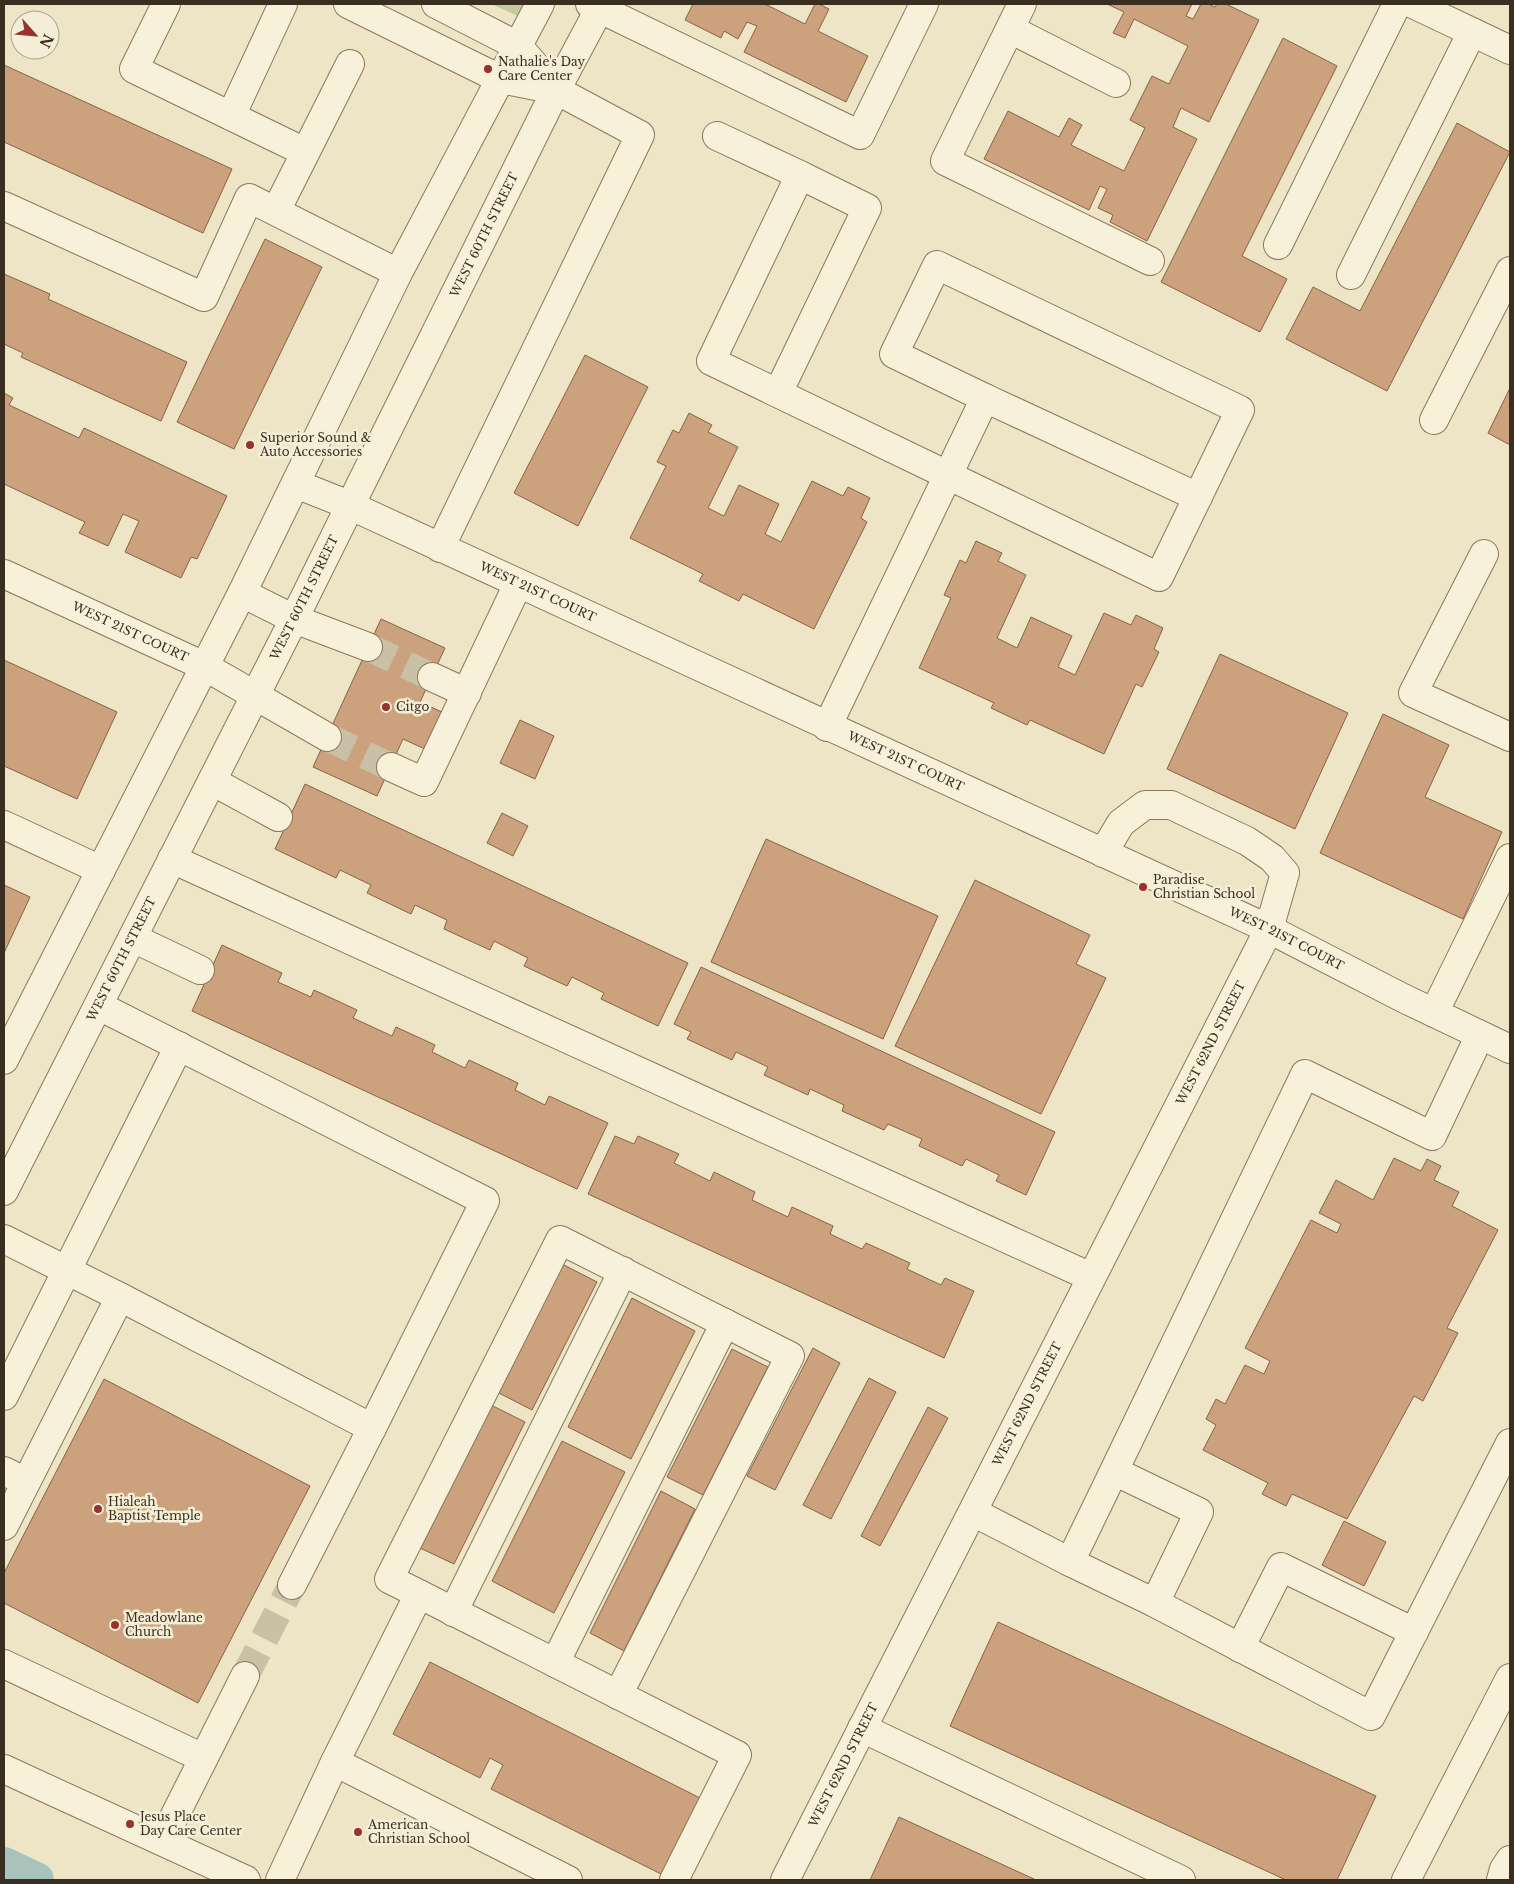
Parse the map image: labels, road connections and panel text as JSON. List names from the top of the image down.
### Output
{
  "streets": {
    "street": ["WEST 60TH STREET", "WEST 21ST COURT", "WEST 62ND STREET"]
  },
  "crossings": [
    ["WEST 60TH STREET", "WEST 21ST COURT"],
    ["WEST 21ST COURT", "WEST 62ND STREET"]
  ],
  "places": [
    "Nathalie's Day Care Center",
    "Superior Sound & Auto Accessories",
    "Citgo",
    "Paradise Christian School",
    "Hialeah Baptist Temple",
    "Meadowlane Church",
    "Jesus Place Day Care Center",
    "American Christian School"
  ],
  "north": "bottom right"
}
